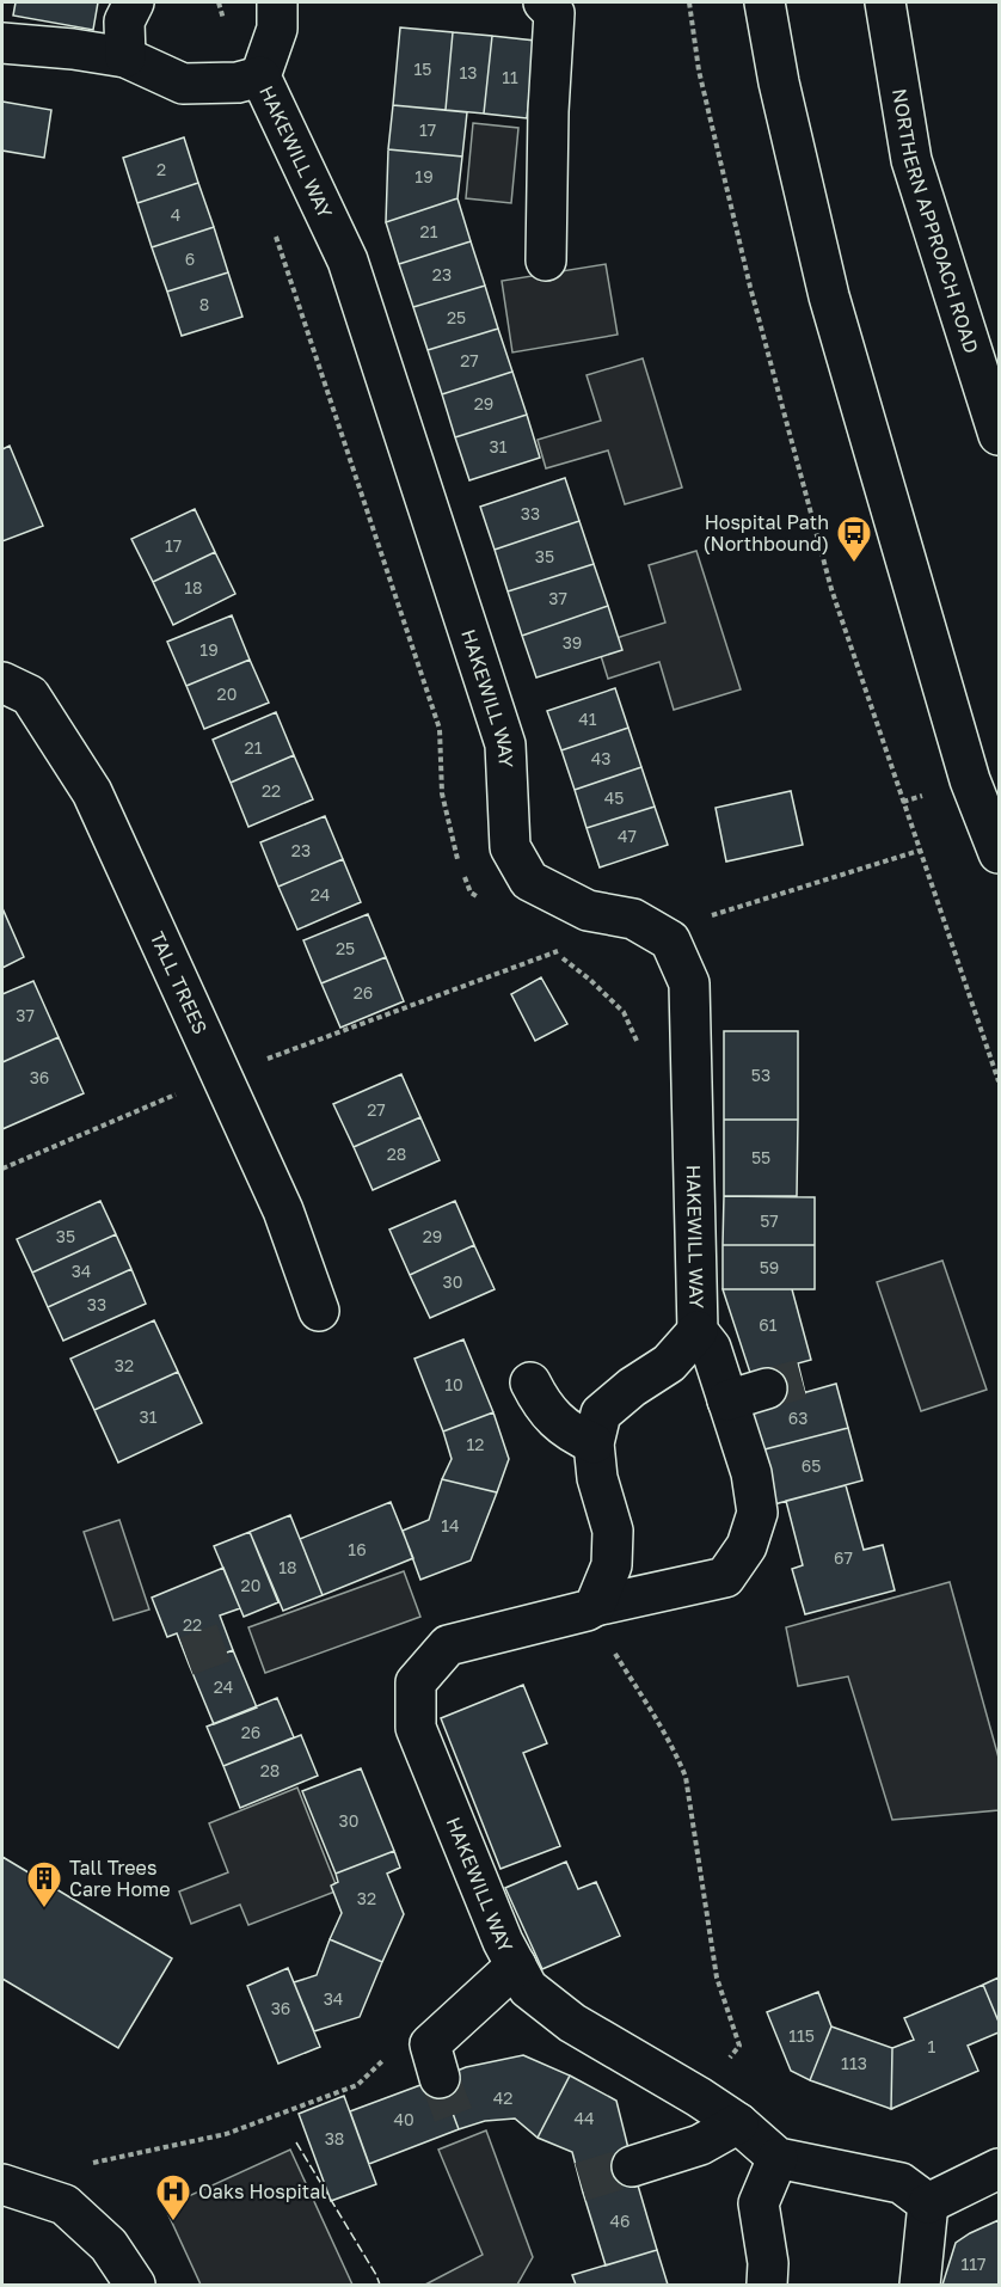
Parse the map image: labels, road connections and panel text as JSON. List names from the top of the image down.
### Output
{
  "streets": {
    "street": ["HAKEWILL WAY", "NORTHERN APPROACH ROAD", "TALL TREES"]
  },
  "places": {
    "bus stop": ["Hospital Path (Northbound)"],
    "building": ["Tall Trees Care Home"],
    "hospital": ["Oaks Hospital"]
  },
  "house_numbers": [
    "15",
    "13",
    "11",
    "17",
    "2",
    "19",
    "4",
    "21",
    "6",
    "23",
    "8",
    "25",
    "27",
    "29",
    "31",
    "33",
    "17",
    "35",
    "18",
    "37",
    "39",
    "19",
    "20",
    "41",
    "21",
    "43",
    "22",
    "45",
    "47",
    "23",
    "24",
    "25",
    "26",
    "37",
    "53",
    "36",
    "27",
    "28",
    "55",
    "57",
    "35",
    "29",
    "59",
    "34",
    "30",
    "33",
    "61",
    "32",
    "10",
    "31",
    "63",
    "12",
    "65",
    "14",
    "16",
    "67",
    "18",
    "20",
    "22",
    "24",
    "26",
    "28",
    "30",
    "32",
    "34",
    "36",
    "115",
    "1",
    "113",
    "42",
    "44",
    "40",
    "38",
    "46",
    "117"
  ]
}
